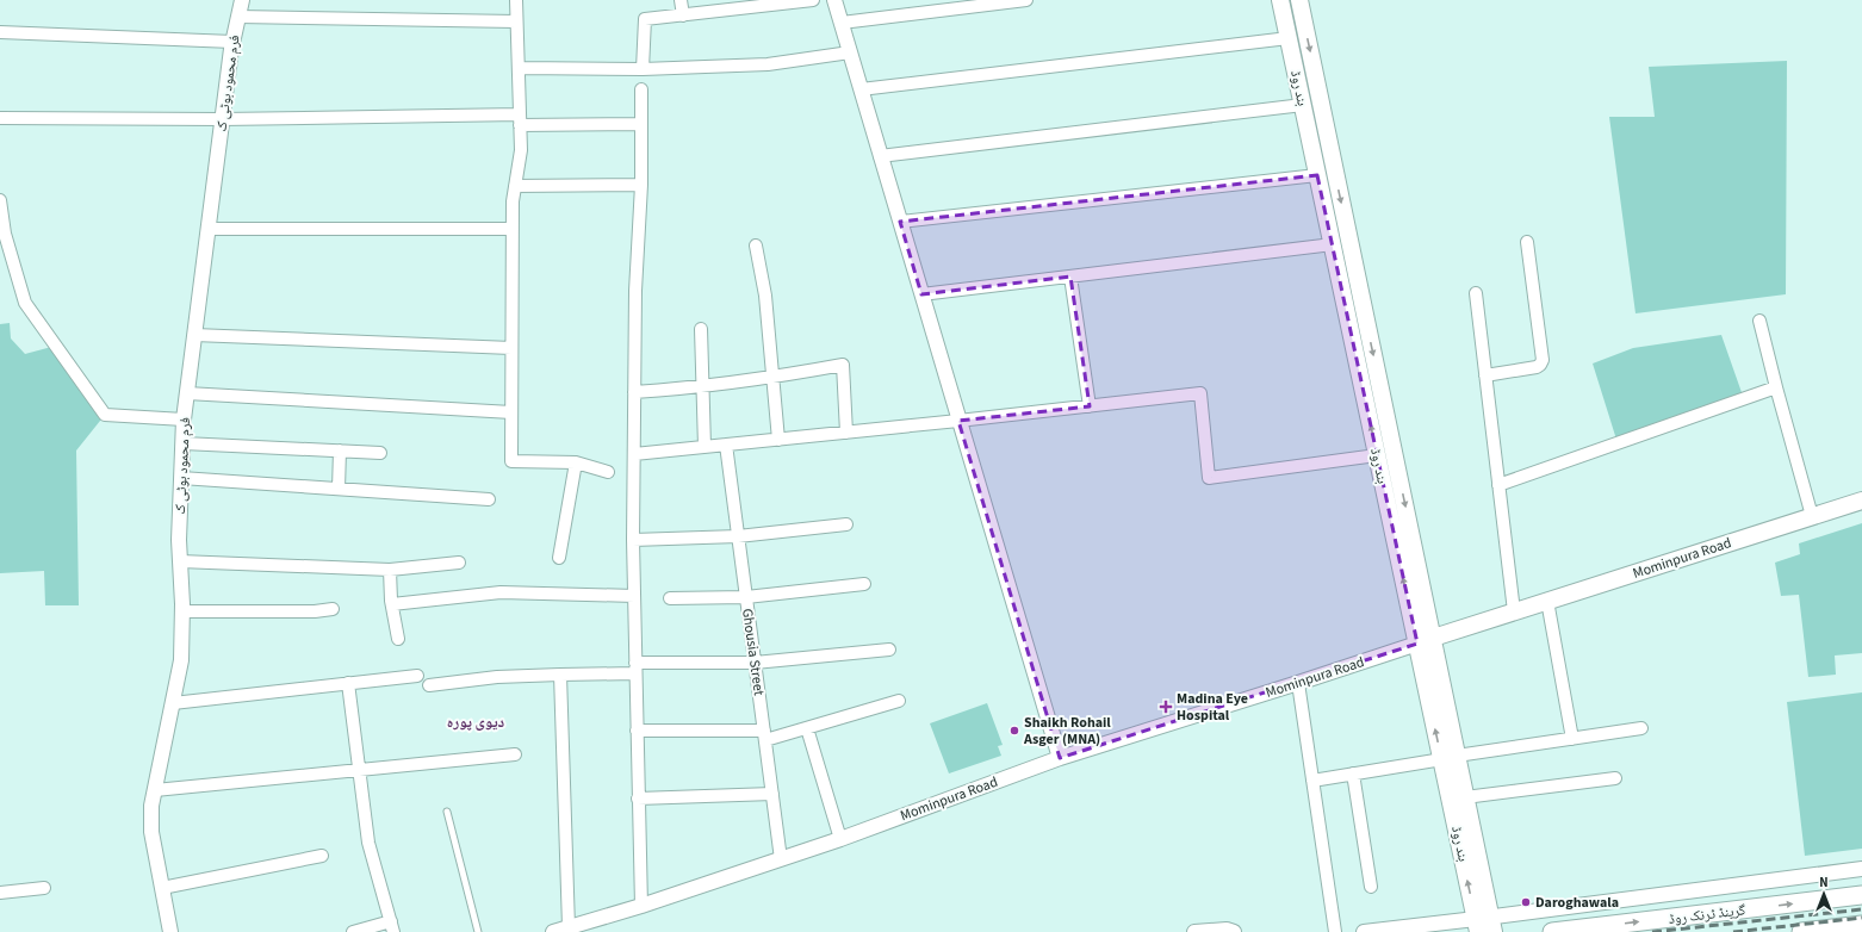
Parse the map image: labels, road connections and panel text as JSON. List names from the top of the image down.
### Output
{
  "streets": {
    "main road": ["بند روڈ", "Mominpura Road", "گرینڈ ٹرنک روڈ"],
    "street": ["فرم محمود بوٹی ک", "Ghousia Street"]
  },
  "crossings": [
    ["بند روڈ", "Mominpura Road"],
    ["Mominpura Road", "Ghousia Street"]
  ],
  "one_way": ["گرینڈ ٹرنک روڈ"],
  "districts": ["دیوی پورہ"],
  "places": {
    "health": ["Madina Eye Hospital"],
    "other": ["Shaikh Rohail Asger (MNA)", "Daroghawala"]
  },
  "north": "top"
}
